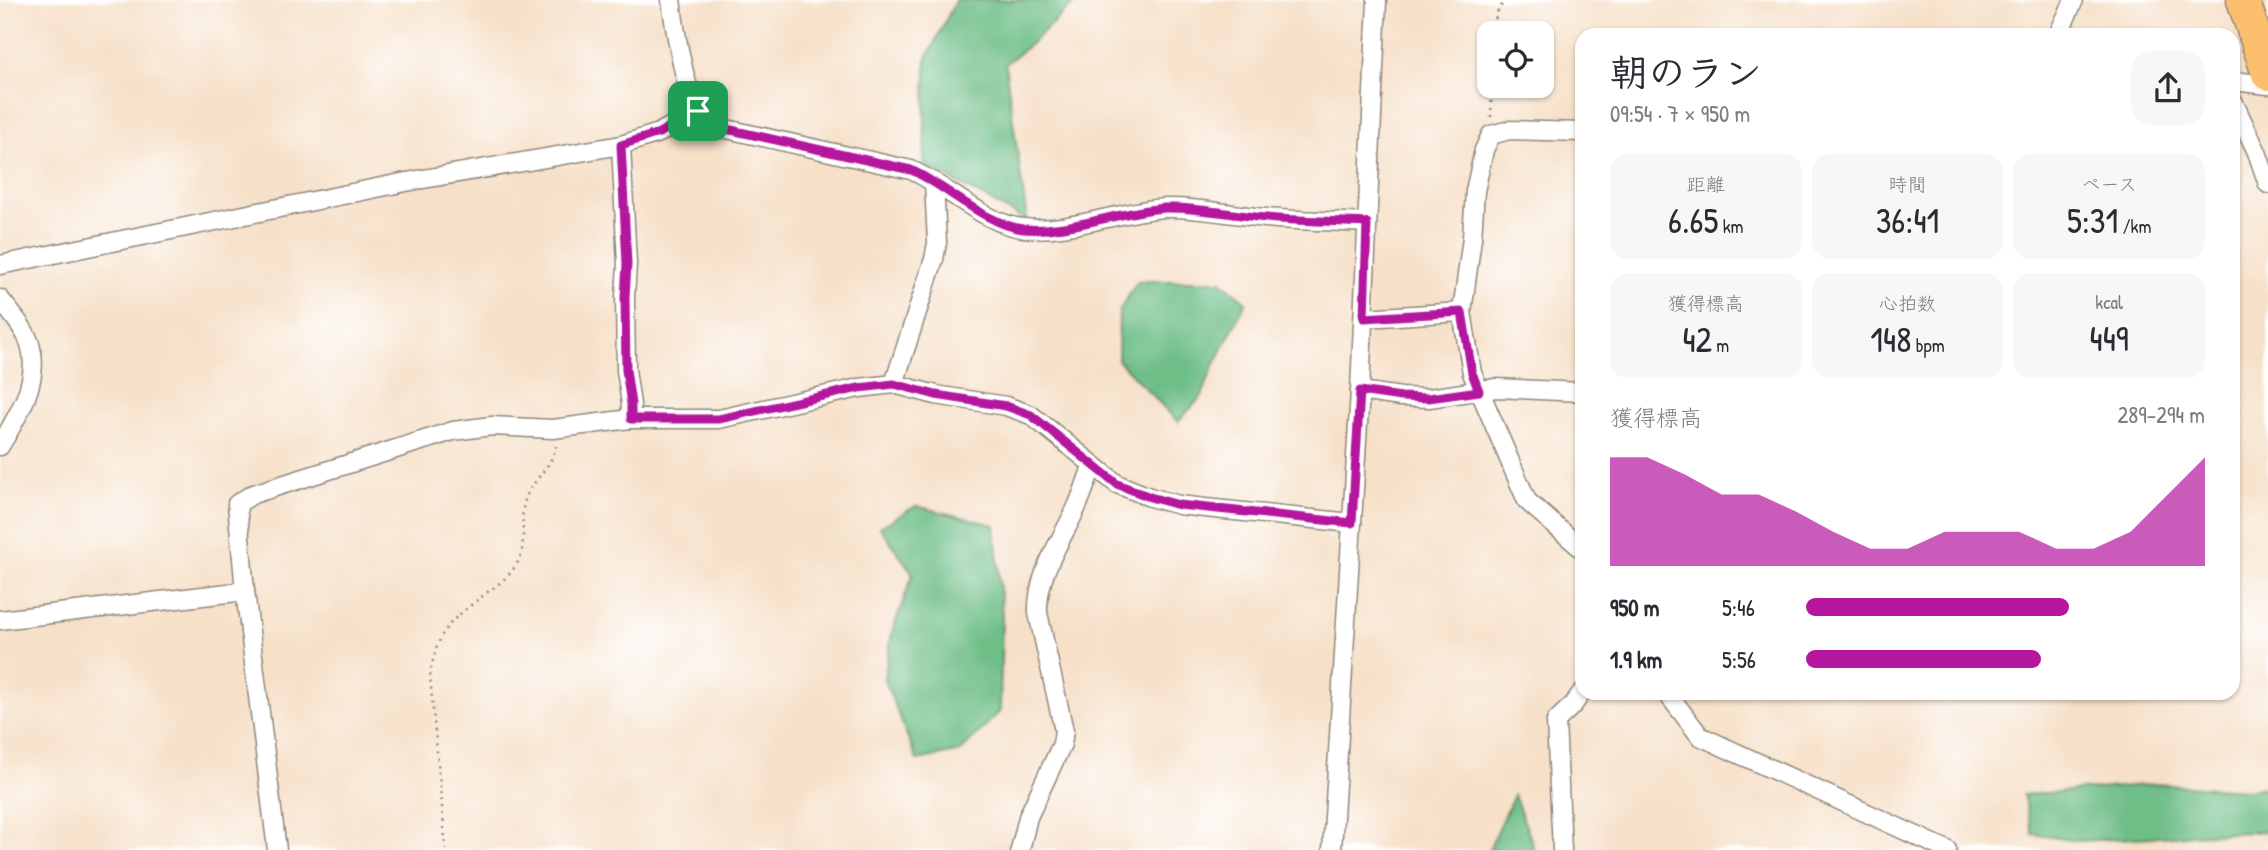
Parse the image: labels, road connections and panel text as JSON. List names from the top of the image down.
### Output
{
  "page": {
    "heading": ["朝のラン", "09:54 · 7 × 950 m"],
    "stats": [
      ["距離", "6.65 km"],
      ["時間", "36:41"],
      ["ペース", "5:31 /km"],
      ["獲得標高", "42 m"],
      ["心拍数", "148 bpm"],
      ["kcal", "449"]
    ],
    "chart": ["獲得標高", "289–294 m"],
    "list": [
      {
        "name": "950 m",
        "note": "5:46"
      },
      {
        "name": "1.9 km",
        "note": "5:56"
      }
    ]
  }
}
